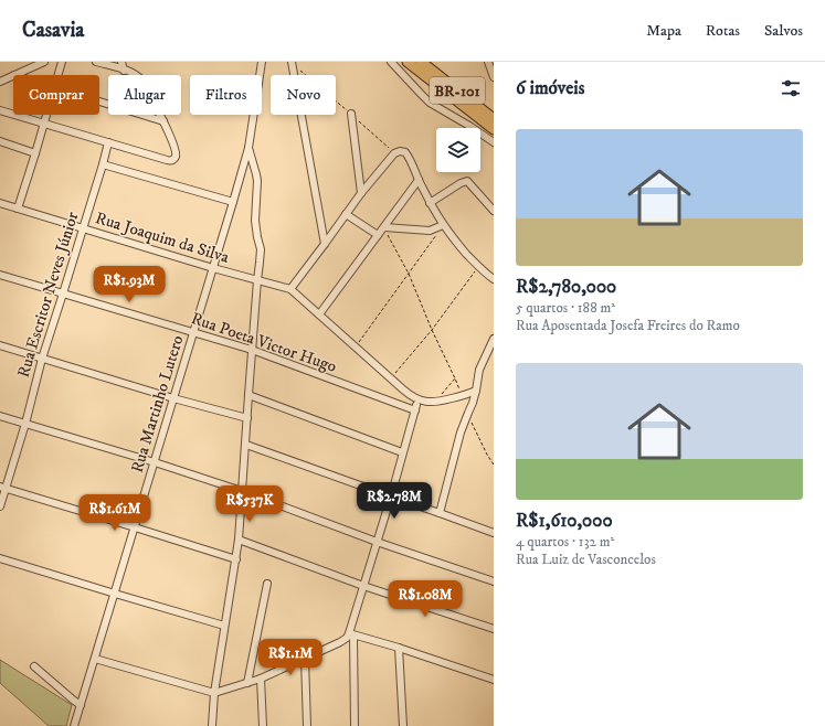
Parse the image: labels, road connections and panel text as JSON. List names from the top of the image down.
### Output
{
  "streets": {
    "highway": ["BR-101"],
    "street": [
      "Rua Joaquim da Silva",
      "Rua Escritor Neves Júnior",
      "Rua Poeta Victor Hugo",
      "Rua Martinho Lutero"
    ]
  },
  "crossings": [
    ["Rua Joaquim da Silva", "Rua Escritor Neves Júnior"],
    ["Rua Joaquim da Silva", "Rua Martinho Lutero"],
    ["Rua Escritor Neves Júnior", "Rua Poeta Victor Hugo"],
    ["Rua Poeta Victor Hugo", "Rua Martinho Lutero"]
  ],
  "page": {
    "header": "Casavia",
    "nav": ["Mapa", "Rotas", "Salvos"],
    "heading": "6 imóveis",
    "chip": [
      "Comprar",
      "Alugar",
      "Filtros",
      "Novo"
    ],
    "list": [
      {
        "name": "R$2,780,000",
        "note": "5 quartos · 188 m² · Rua Aposentada Josefa Freires do Ramo"
      },
      {
        "name": "R$1,610,000",
        "note": "4 quartos · 132 m² · Rua Luiz de Vasconcelos"
      }
    ],
    "price": [
      "R$1.93M",
      "R$2.78M",
      "R$537K",
      "R$1.61M",
      "R$1.08M",
      "R$1.1M"
    ]
  }
}
